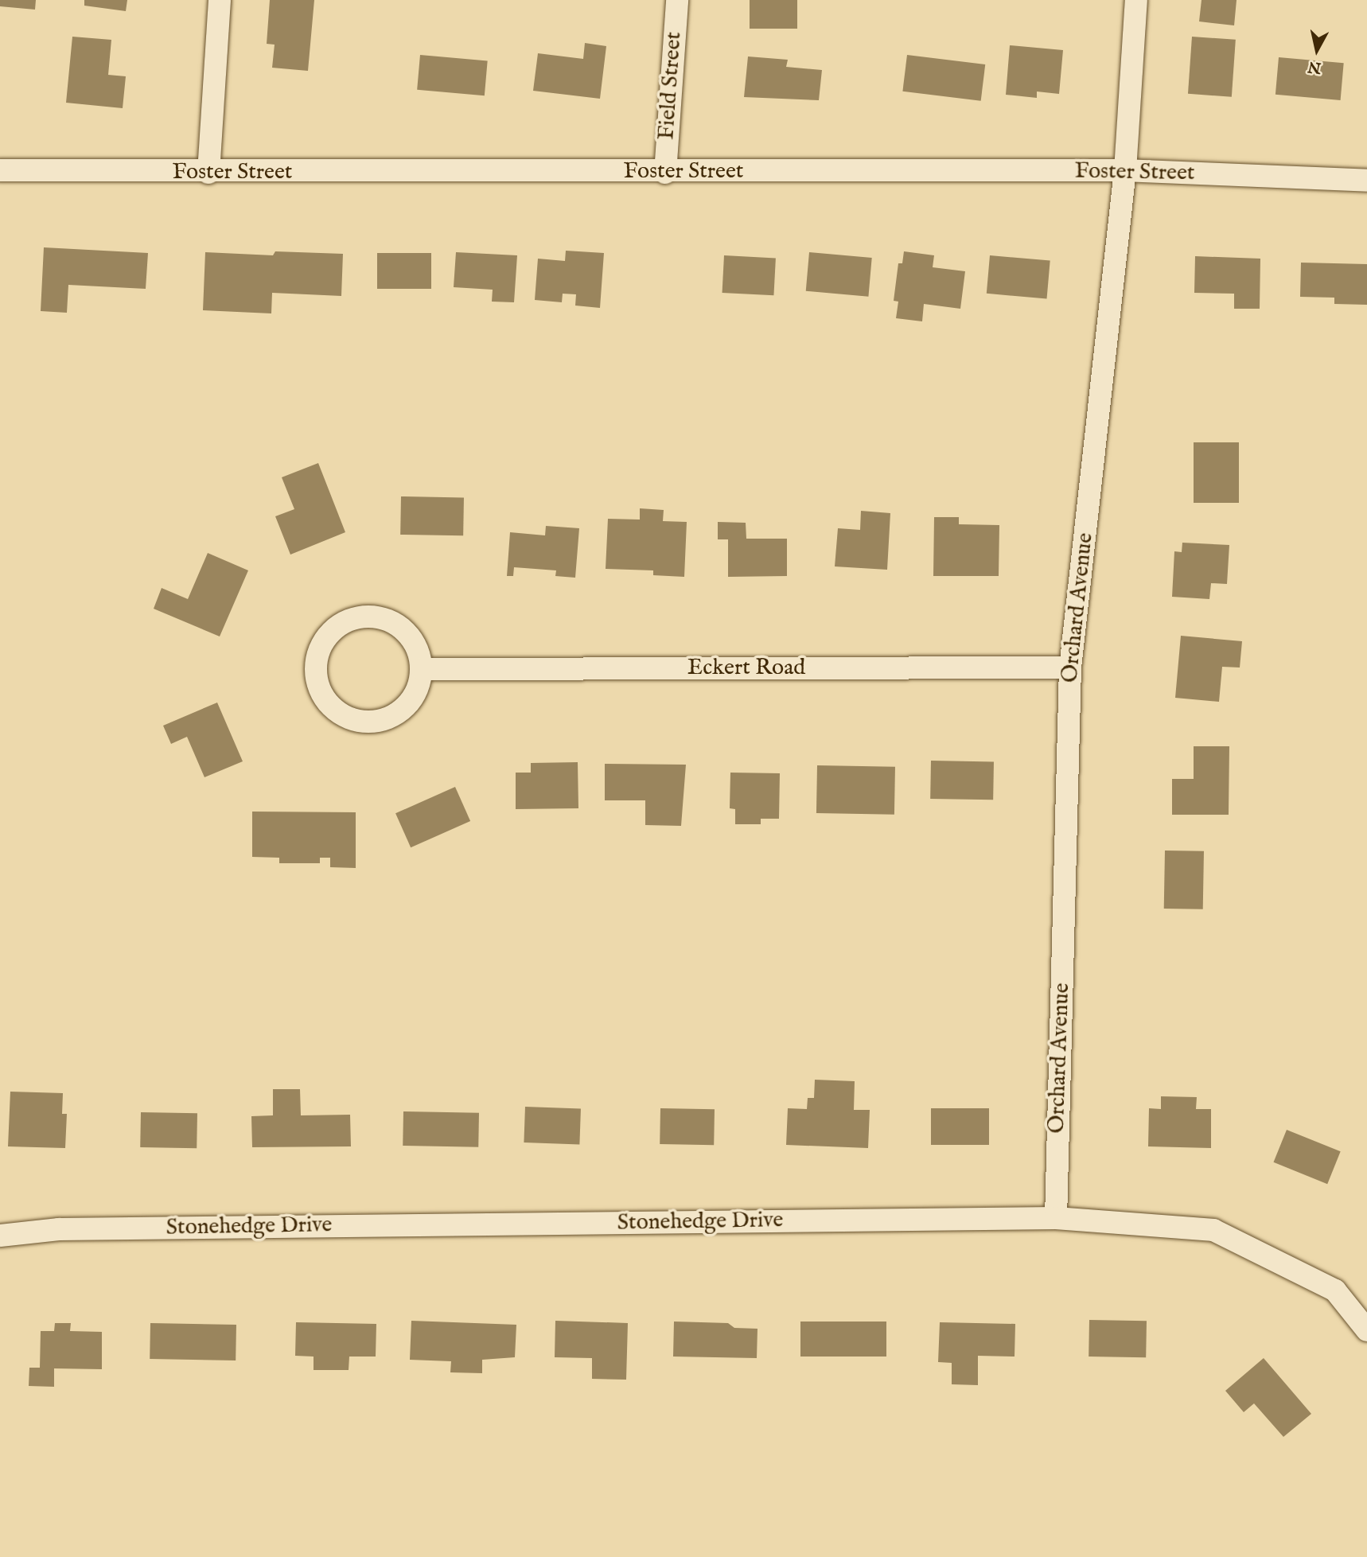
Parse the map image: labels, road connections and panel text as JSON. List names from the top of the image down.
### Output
{
  "streets": {
    "street": [
      "Field Street",
      "Foster Street",
      "Orchard Avenue",
      "Eckert Road",
      "Stonehedge Drive"
    ]
  },
  "crossings": [
    ["Field Street", "Foster Street"],
    ["Foster Street", "Orchard Avenue"],
    ["Orchard Avenue", "Eckert Road"],
    ["Orchard Avenue", "Stonehedge Drive"]
  ],
  "north": "bottom"
}
